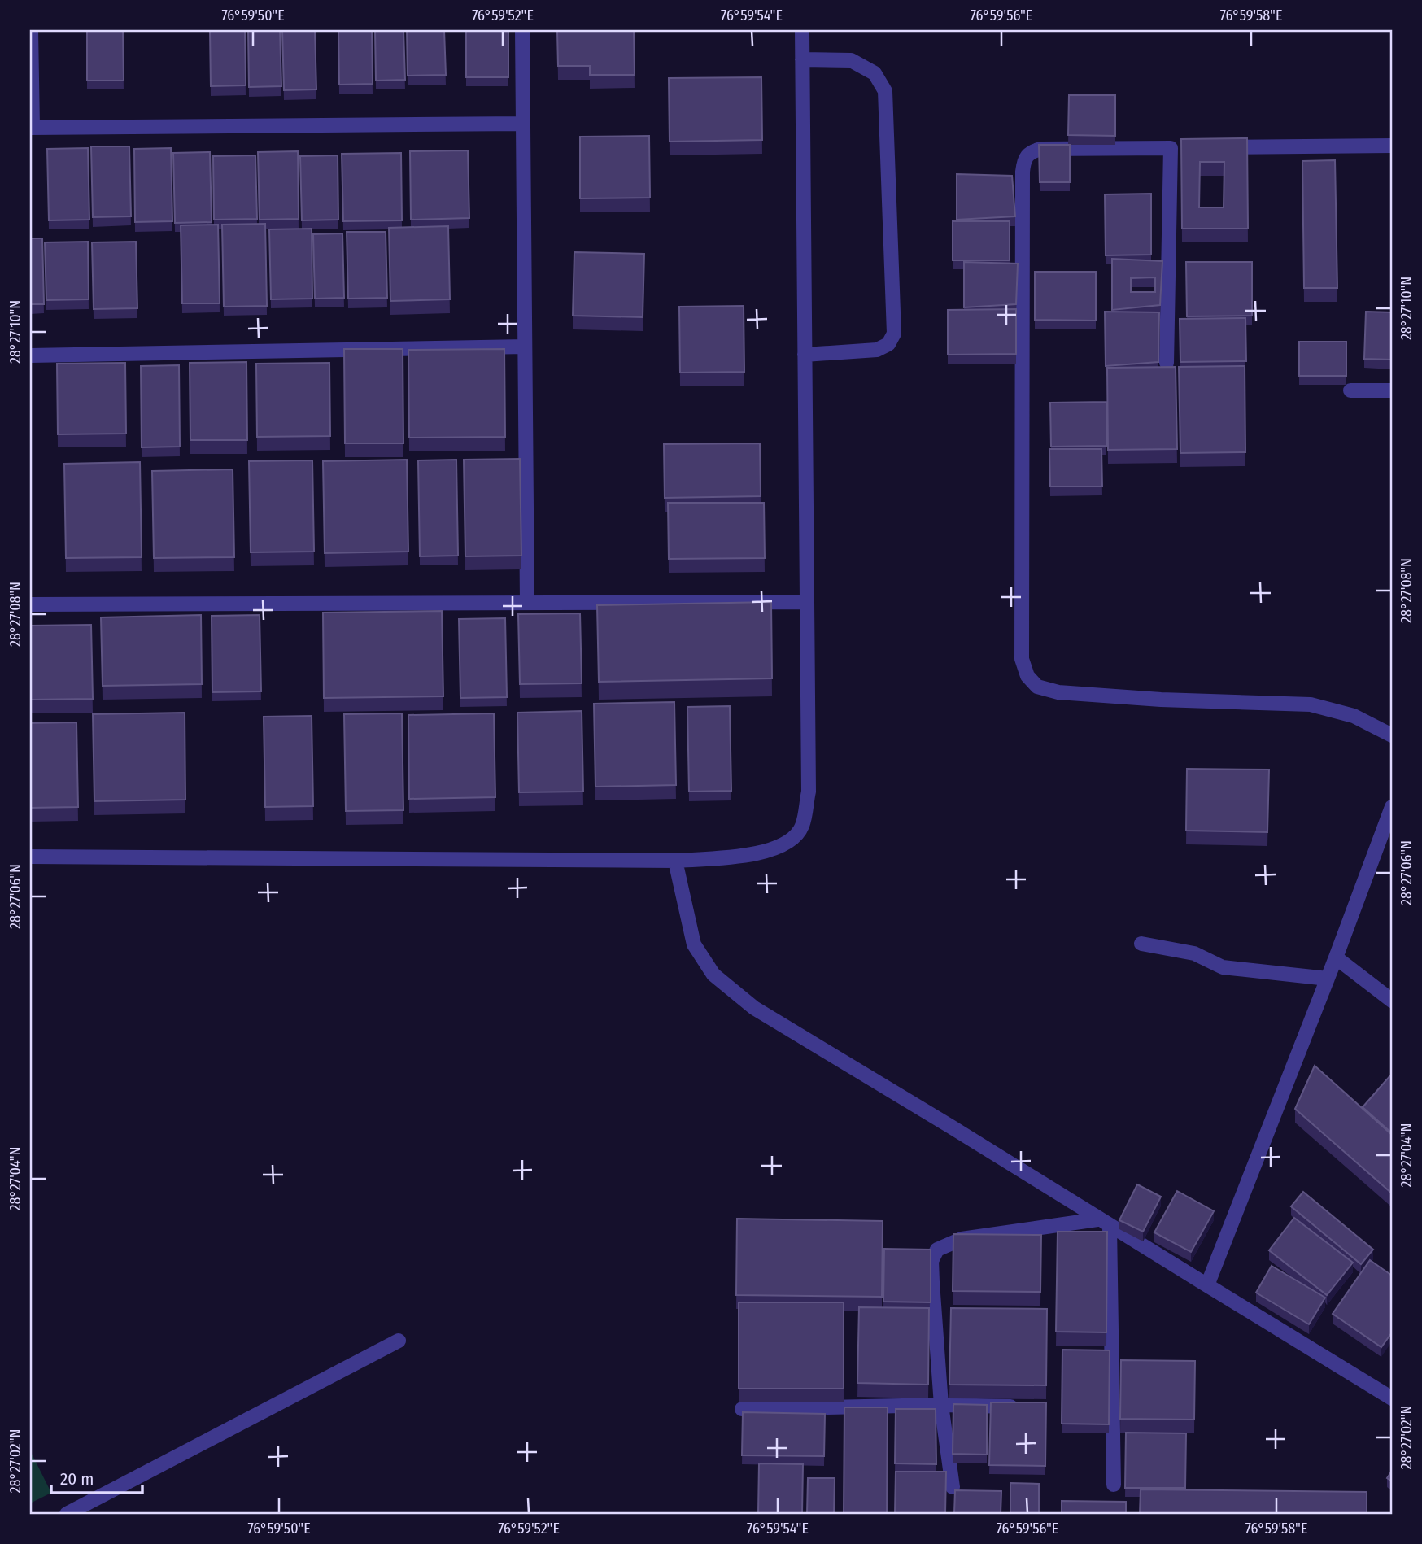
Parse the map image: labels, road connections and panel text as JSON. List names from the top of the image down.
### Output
{
  "scale_bar": "20 m",
  "coordinates": [
    "76°59'50\"E",
    "76°59'52\"E",
    "76°59'54\"E",
    "76°59'56\"E",
    "76°59'58\"E",
    "28°27'10\"N",
    "28°27'08\"N",
    "28°27'06\"N",
    "28°27'04\"N",
    "28°27'02\"N"
  ]
}
